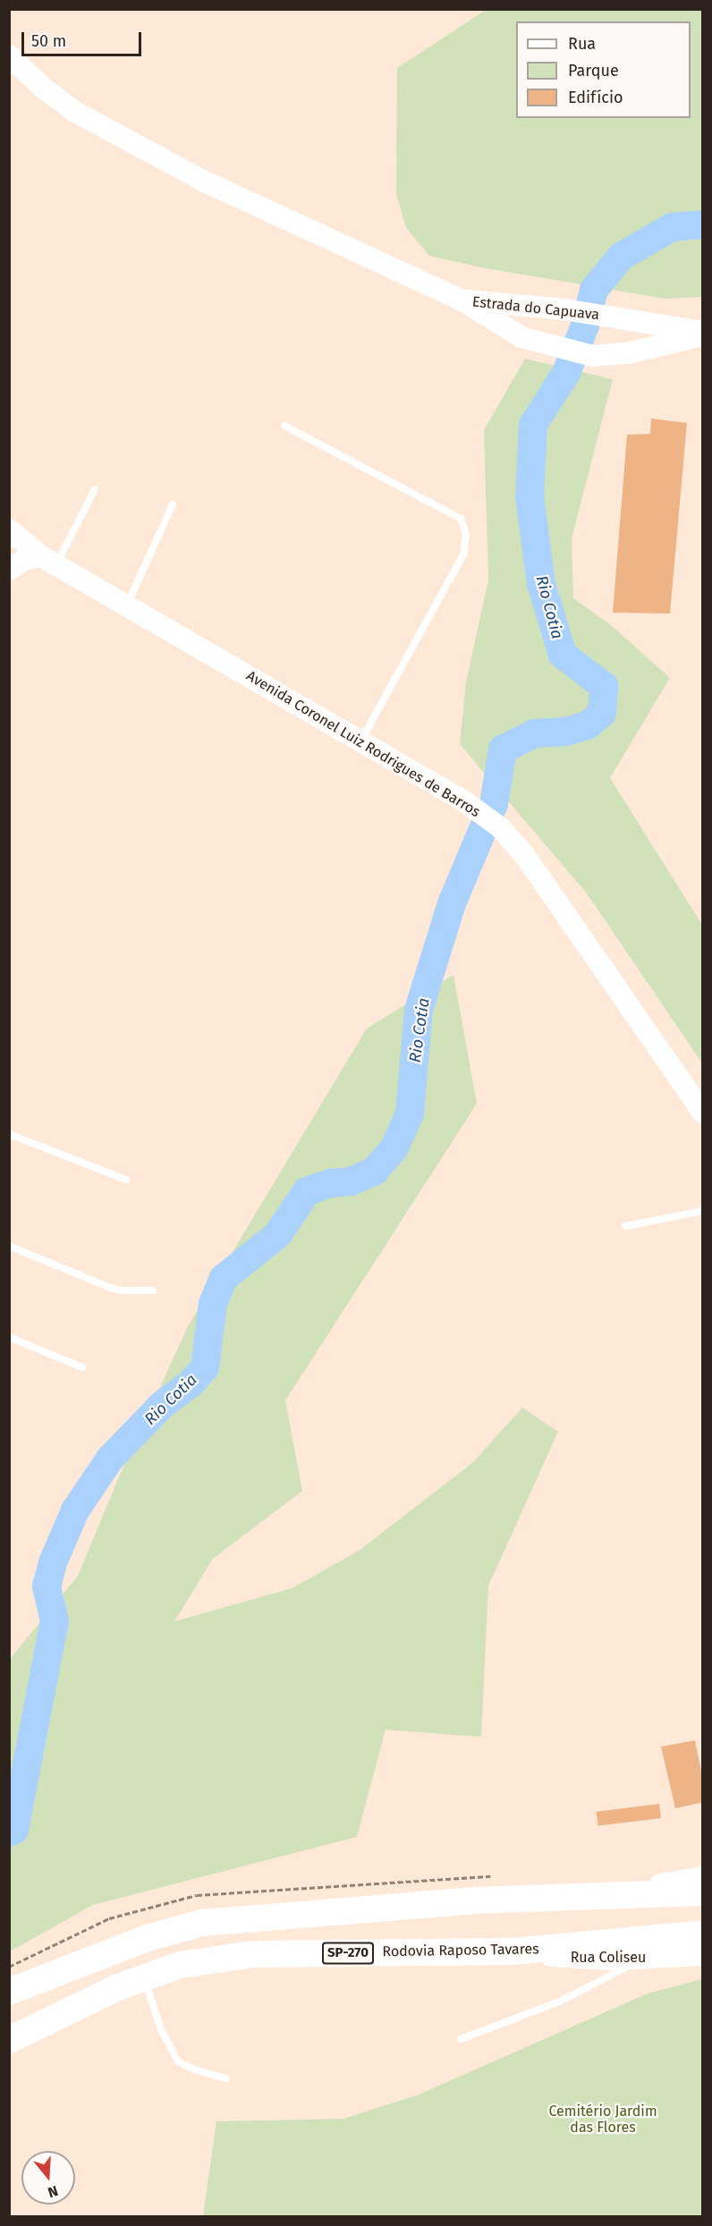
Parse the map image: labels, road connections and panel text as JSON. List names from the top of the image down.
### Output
{
  "streets": {
    "highway": ["Rodovia Raposo Tavares", "SP-270"],
    "street": ["Estrada do Capuava", "Avenida Coronel Luiz Rodrigues de Barros", "Rua Coliseu"]
  },
  "crossings": [
    ["Rodovia Raposo Tavares", "Rua Coliseu"]
  ],
  "water": ["Rio Cotia"],
  "parks": ["Cemitério Jardim das Flores"],
  "legend": ["Rua", "Parque", "Edifício"],
  "scale_bar": "50 m",
  "north": "bottom"
}
